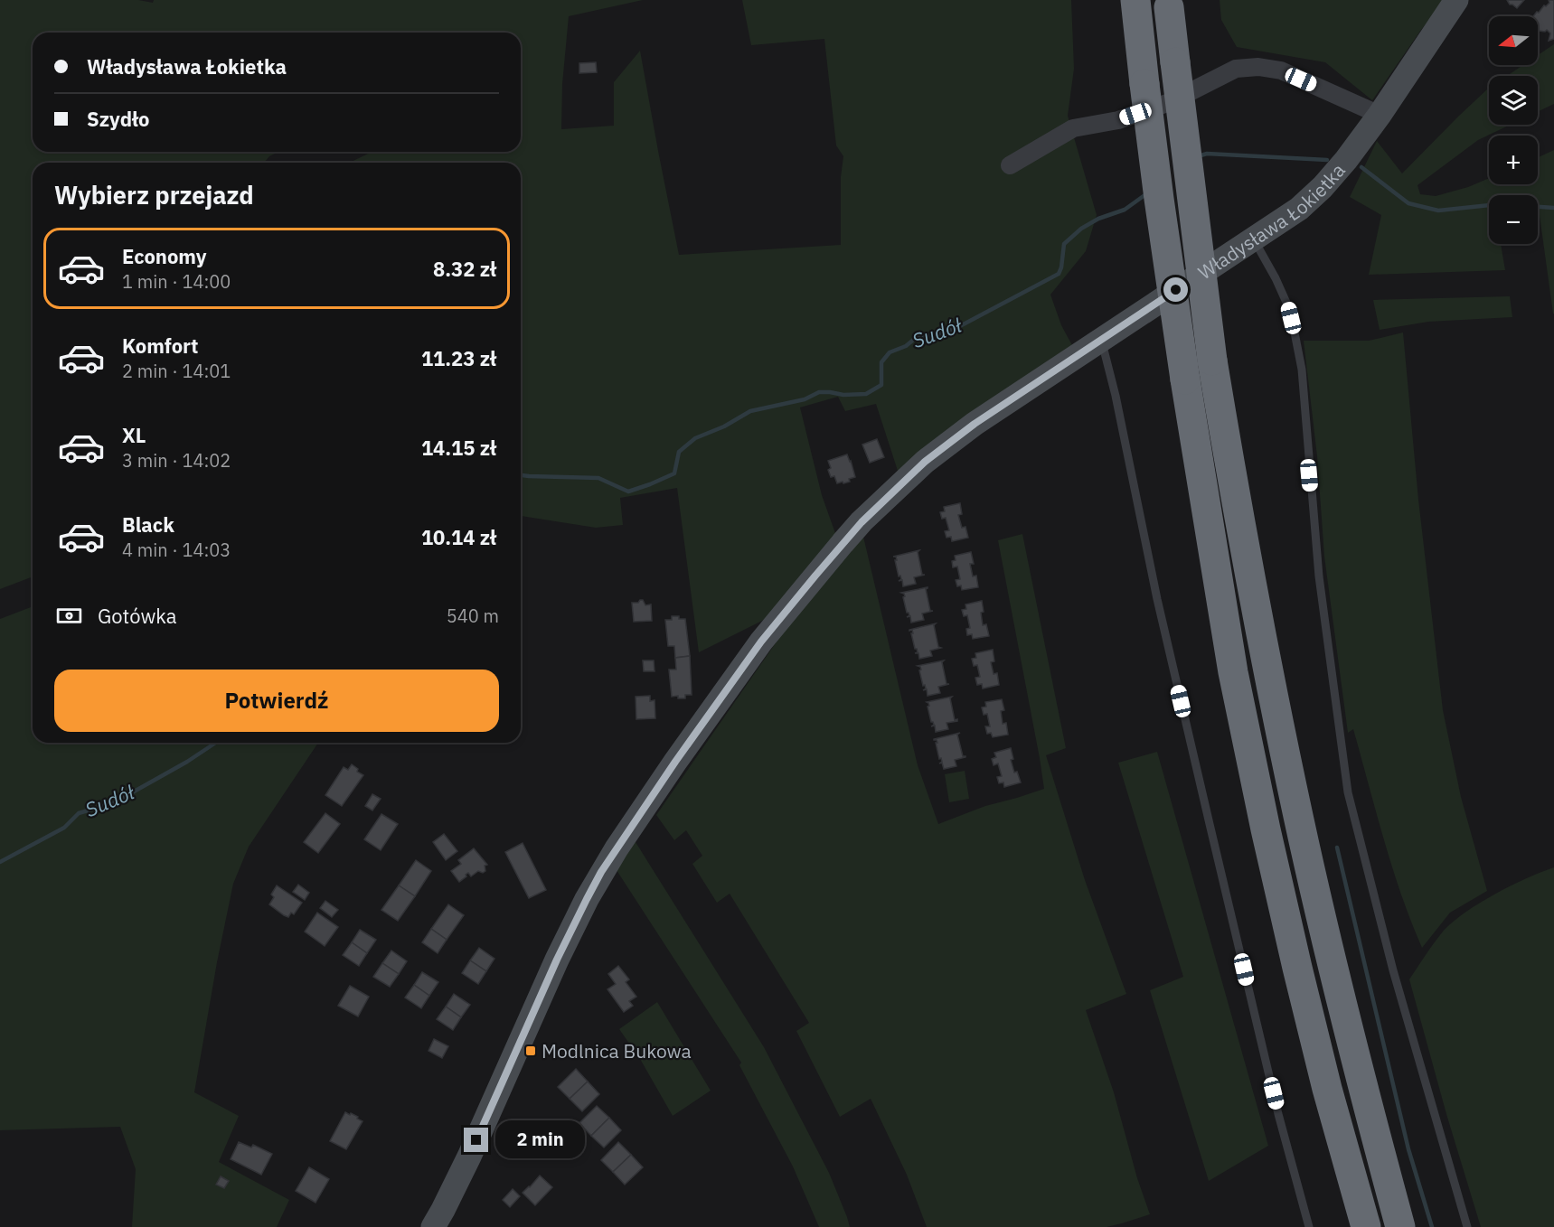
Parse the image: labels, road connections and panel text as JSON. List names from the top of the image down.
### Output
{
  "streets": {
    "street": ["Władysława Łokietka"]
  },
  "water": ["Sudół"],
  "places": {
    "transit": ["Modlnica Bukowa"]
  },
  "north": "left",
  "page": {
    "map_buttons": ["+", "−"],
    "banner": ["Władysława Łokietka", "Szydło"],
    "heading": "Wybierz przejazd",
    "list": [
      {
        "name": "Economy",
        "note": "1 min · 14:00",
        "value": "8.32 zł"
      },
      {
        "name": "Komfort",
        "note": "2 min · 14:01",
        "value": "11.23 zł"
      },
      {
        "name": "XL",
        "note": "3 min · 14:02",
        "value": "14.15 zł"
      },
      {
        "name": "Black",
        "note": "4 min · 14:03",
        "value": "10.14 zł"
      }
    ],
    "pay": ["Gotówka", "540 m"],
    "buttons": "Potwierdź",
    "bubble": "2 min"
  }
}
